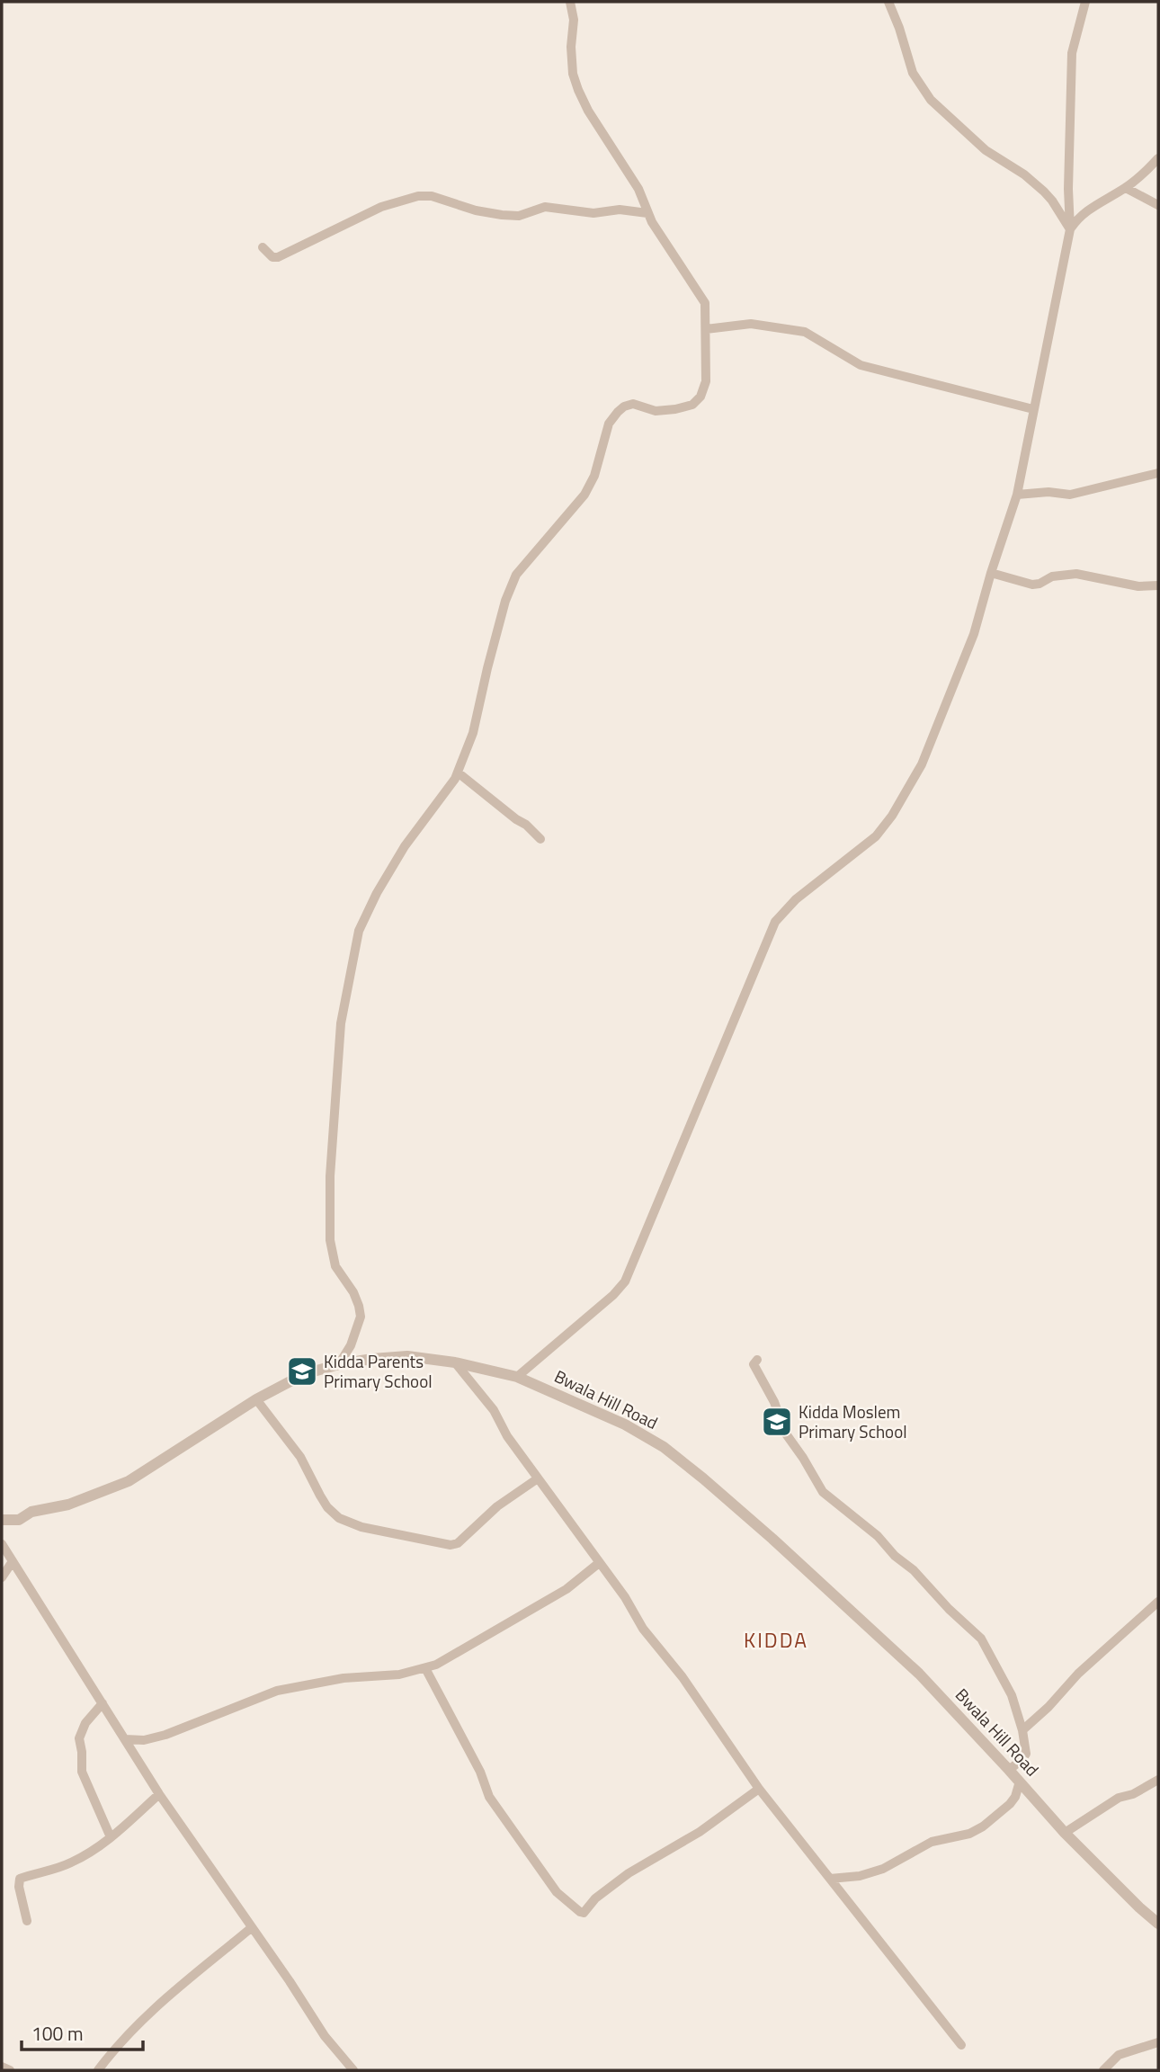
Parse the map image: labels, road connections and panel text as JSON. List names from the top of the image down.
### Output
{
  "streets": {
    "street": ["Bwala Hill Road"]
  },
  "districts": ["KIDDA"],
  "places": {
    "school or university": ["Kidda Parents Primary School", "Kidda Moslem Primary School"]
  },
  "scale_bar": "100 m"
}
